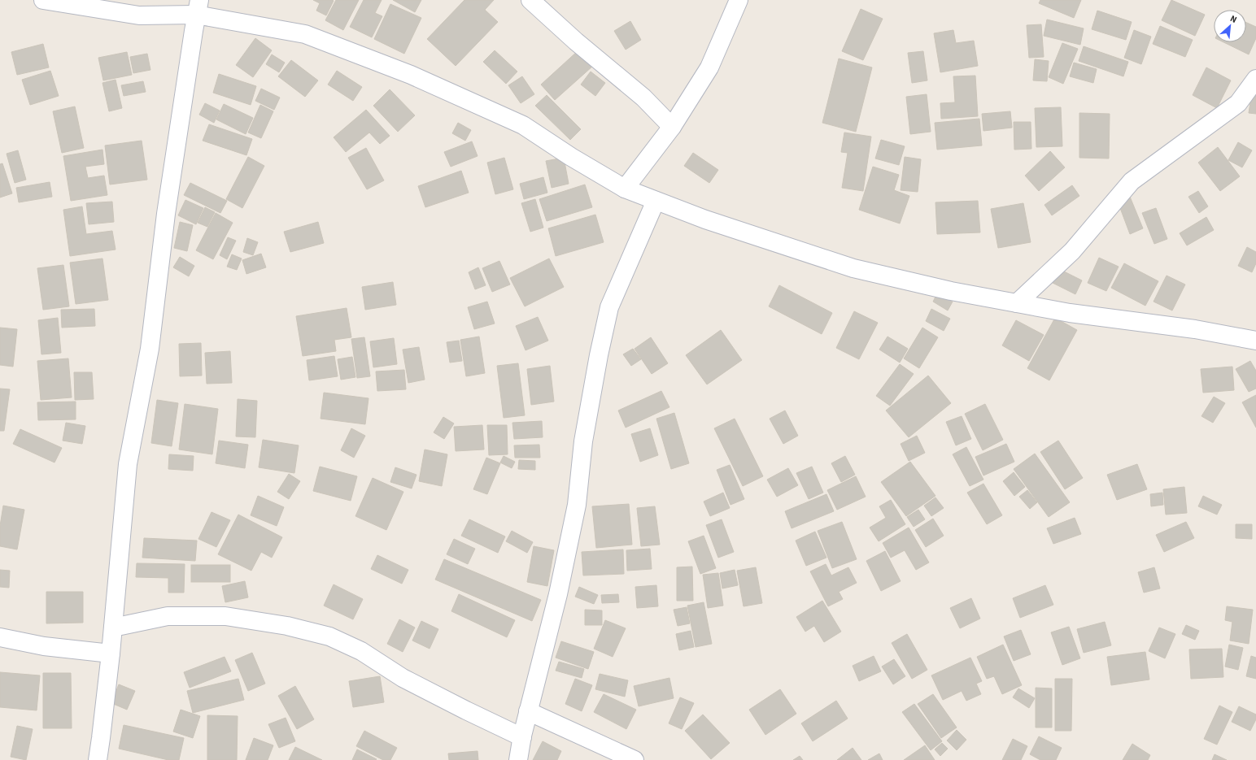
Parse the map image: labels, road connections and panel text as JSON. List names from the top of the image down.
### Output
{
  "north": "top right"
}
